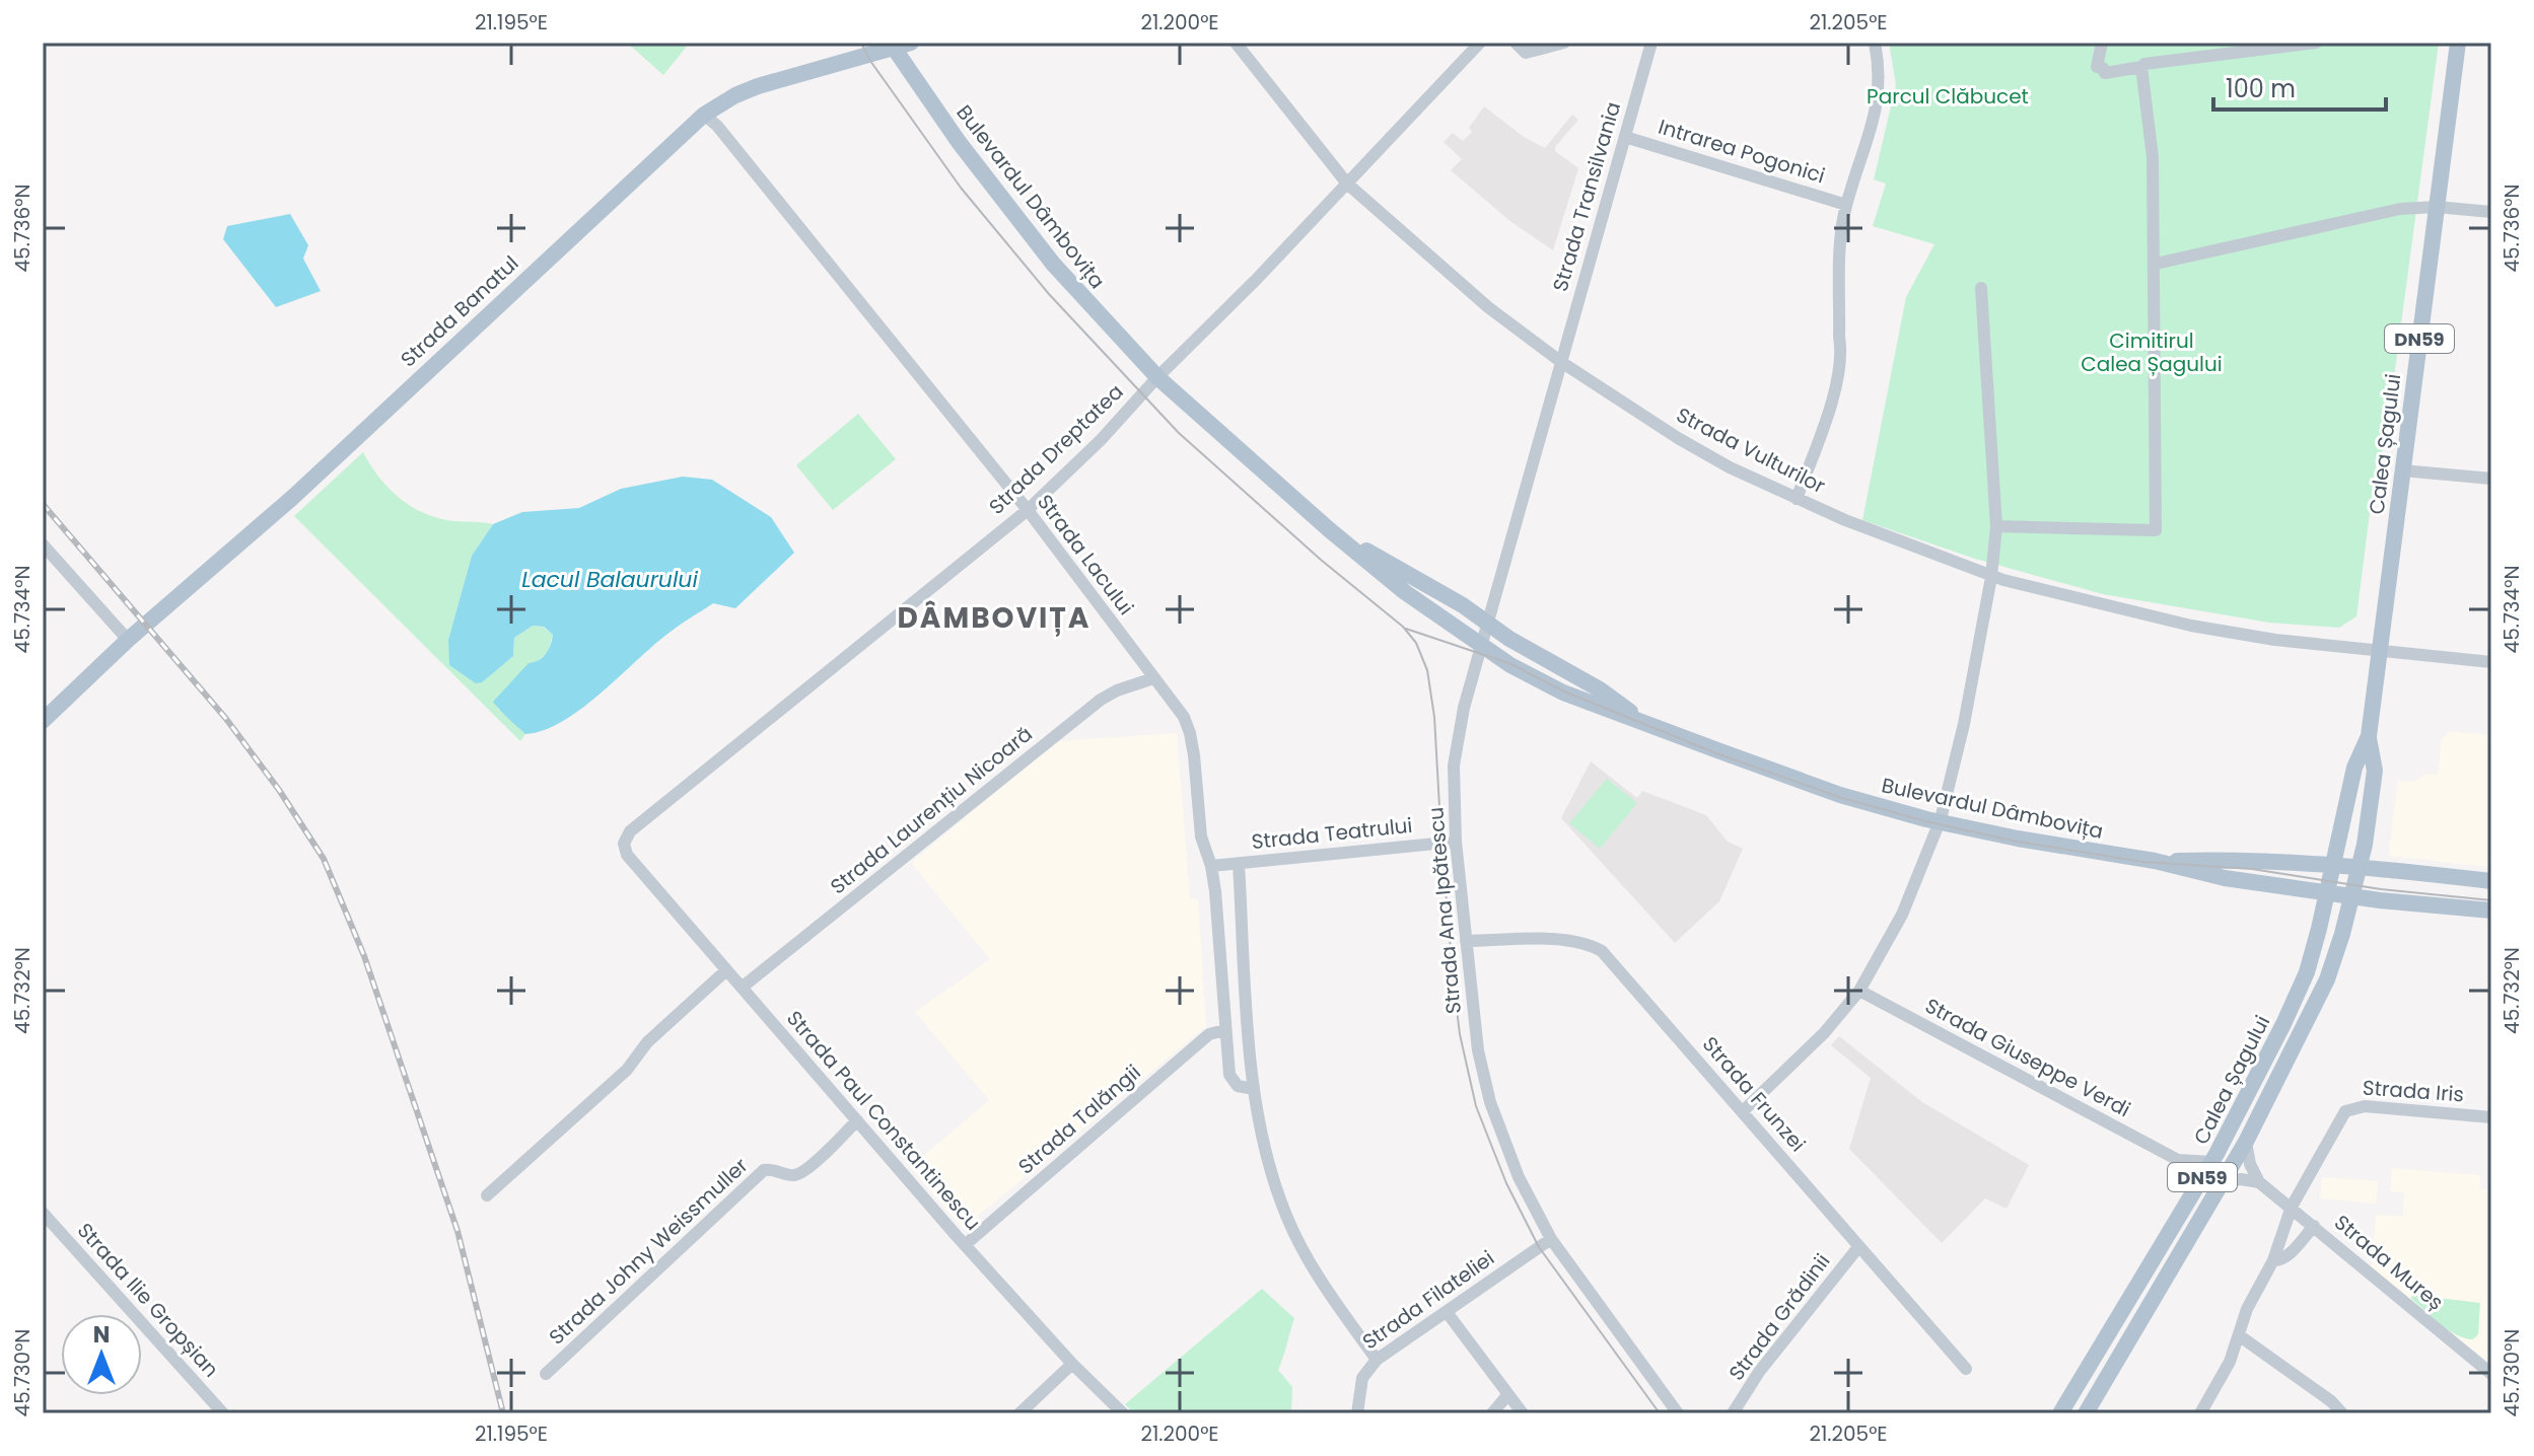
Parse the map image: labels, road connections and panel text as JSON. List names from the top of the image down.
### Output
{
  "streets": {
    "main road": [
      "Bulevardul Dâmbovița",
      "Strada Banatul",
      "DN59",
      "Calea Șagului"
    ],
    "street": [
      "Intrarea Pogonici",
      "Strada Transilvania",
      "Strada Dreptatea",
      "Strada Vulturilor",
      "Strada Lacului",
      "Strada Laurențiu Nicoară",
      "Strada Teatrului",
      "Strada Ana Ipătescu",
      "Strada Giuseppe Verdi",
      "Strada Iris",
      "Strada Frunzei",
      "Strada Talăngii",
      "Strada Paul Constantinescu",
      "Strada Johny Weissmuller",
      "Strada Mureș",
      "Strada Ilie Gropșian",
      "Strada Filateliei",
      "Strada Grădinii"
    ]
  },
  "crossings": [
    ["Intrarea Pogonici", "Strada Transilvania"],
    ["Bulevardul Dâmbovița", "Strada Banatul"],
    ["Bulevardul Dâmbovița", "Calea Șagului"],
    ["Bulevardul Dâmbovița", "Strada Dreptatea"],
    ["Bulevardul Dâmbovița", "Strada Ana Ipătescu"],
    ["Strada Transilvania", "Strada Vulturilor"],
    ["Strada Transilvania", "Strada Ana Ipătescu"],
    ["Strada Banatul", "Strada Lacului"],
    ["DN59", "Calea Șagului"],
    ["Calea Șagului", "Strada Vulturilor"],
    ["Calea Șagului", "Strada Giuseppe Verdi"],
    ["Strada Dreptatea", "Strada Vulturilor"],
    ["Strada Dreptatea", "Strada Lacului"],
    ["Strada Dreptatea", "Strada Paul Constantinescu"],
    ["Strada Vulturilor", "Strada Ana Ipătescu"],
    ["Strada Lacului", "Strada Laurențiu Nicoară"],
    ["Strada Lacului", "Strada Teatrului"],
    ["Strada Lacului", "Strada Talăngii"],
    ["Strada Laurențiu Nicoară", "Strada Paul Constantinescu"],
    ["Strada Teatrului", "Strada Ana Ipătescu"],
    ["Strada Ana Ipătescu", "Strada Frunzei"],
    ["Strada Ana Ipătescu", "Strada Filateliei"],
    ["Strada Iris", "Strada Mureș"],
    ["Strada Frunzei", "Strada Grădinii"],
    ["Strada Talăngii", "Strada Paul Constantinescu"],
    ["Strada Paul Constantinescu", "Strada Johny Weissmuller"]
  ],
  "districts": ["DÂMBOVIȚA"],
  "water": ["Lacul Balaurului"],
  "parks": ["Parcul Clăbucet", "Cimitirul Calea Șagului"],
  "scale_bar": "100 m",
  "north": "top",
  "coordinates": [
    "21.195°E",
    "21.200°E",
    "21.205°E",
    "45.736°N",
    "45.734°N",
    "45.732°N",
    "45.730°N"
  ]
}
